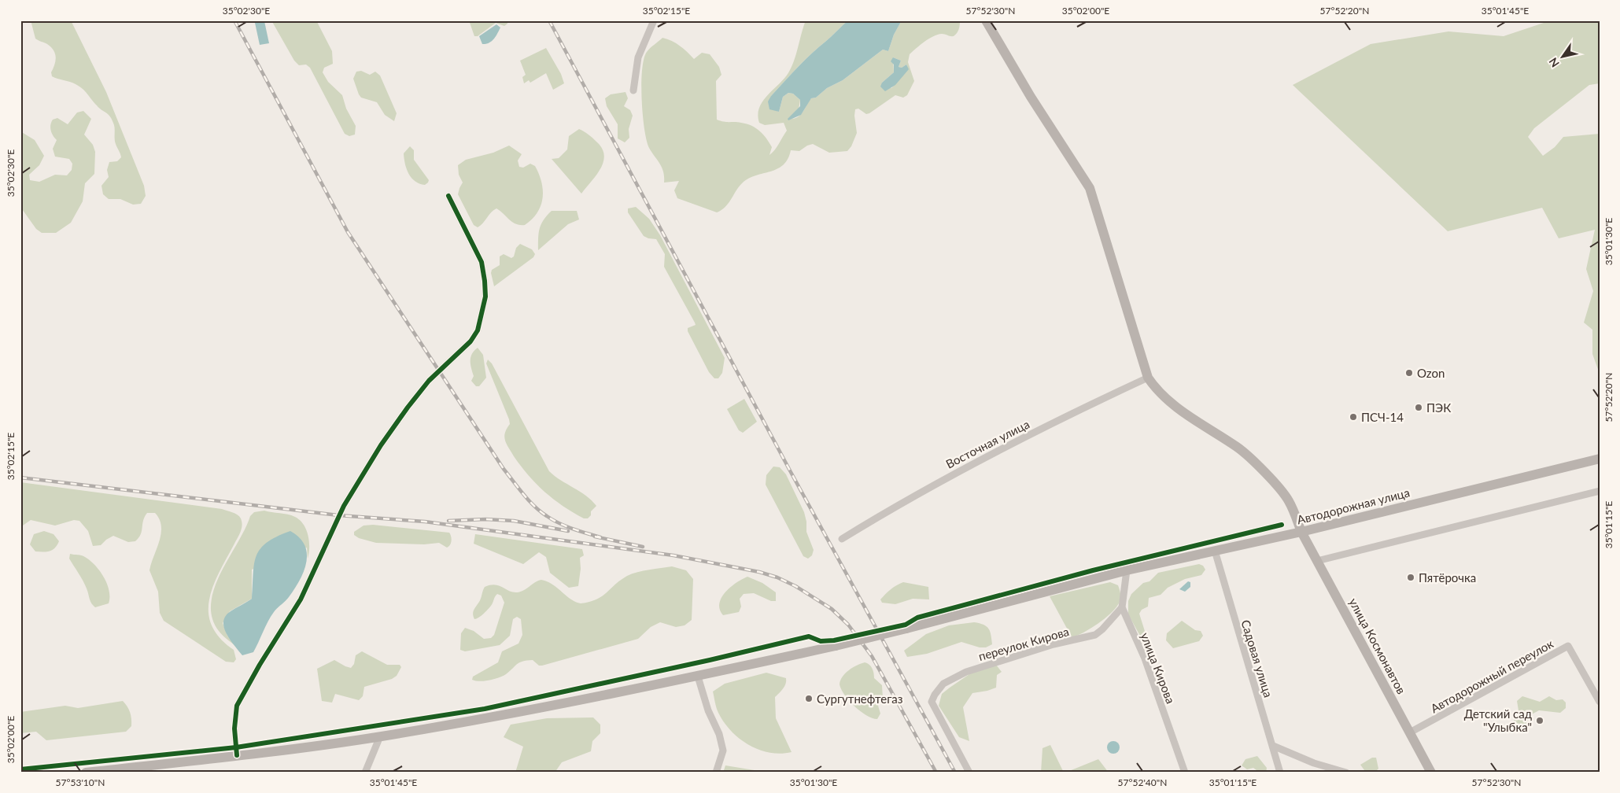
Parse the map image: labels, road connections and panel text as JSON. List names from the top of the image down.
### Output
{
  "streets": {
    "main road": ["Автодорожная улица", "улица Космонавтов"],
    "street": [
      "Восточная улица",
      "переулок Кирова",
      "Садовая улица",
      "улица Кирова",
      "Автодорожный переулок"
    ]
  },
  "crossings": [
    ["Восточная улица", "улица Космонавтов"],
    ["Автодорожная улица", "улица Космонавтов"],
    ["Автодорожная улица", "Садовая улица"],
    ["переулок Кирова", "улица Кирова"],
    ["улица Космонавтов", "Автодорожный переулок"]
  ],
  "places": [
    "Ozon",
    "ПЭК",
    "ПСЧ-14",
    "Пятёрочка",
    "Сургутнефтегаз",
    "Детский сад \"Улыбка\""
  ],
  "north": "bottom left",
  "coordinates": [
    "35°02'30\"E",
    "35°02'15\"E",
    "57°52'30\"N",
    "35°02'00\"E",
    "57°52'20\"N",
    "35°01'45\"E",
    "35°01'30\"E",
    "35°01'15\"E",
    "57°53'10\"N",
    "57°52'40\"N"
  ]
}
